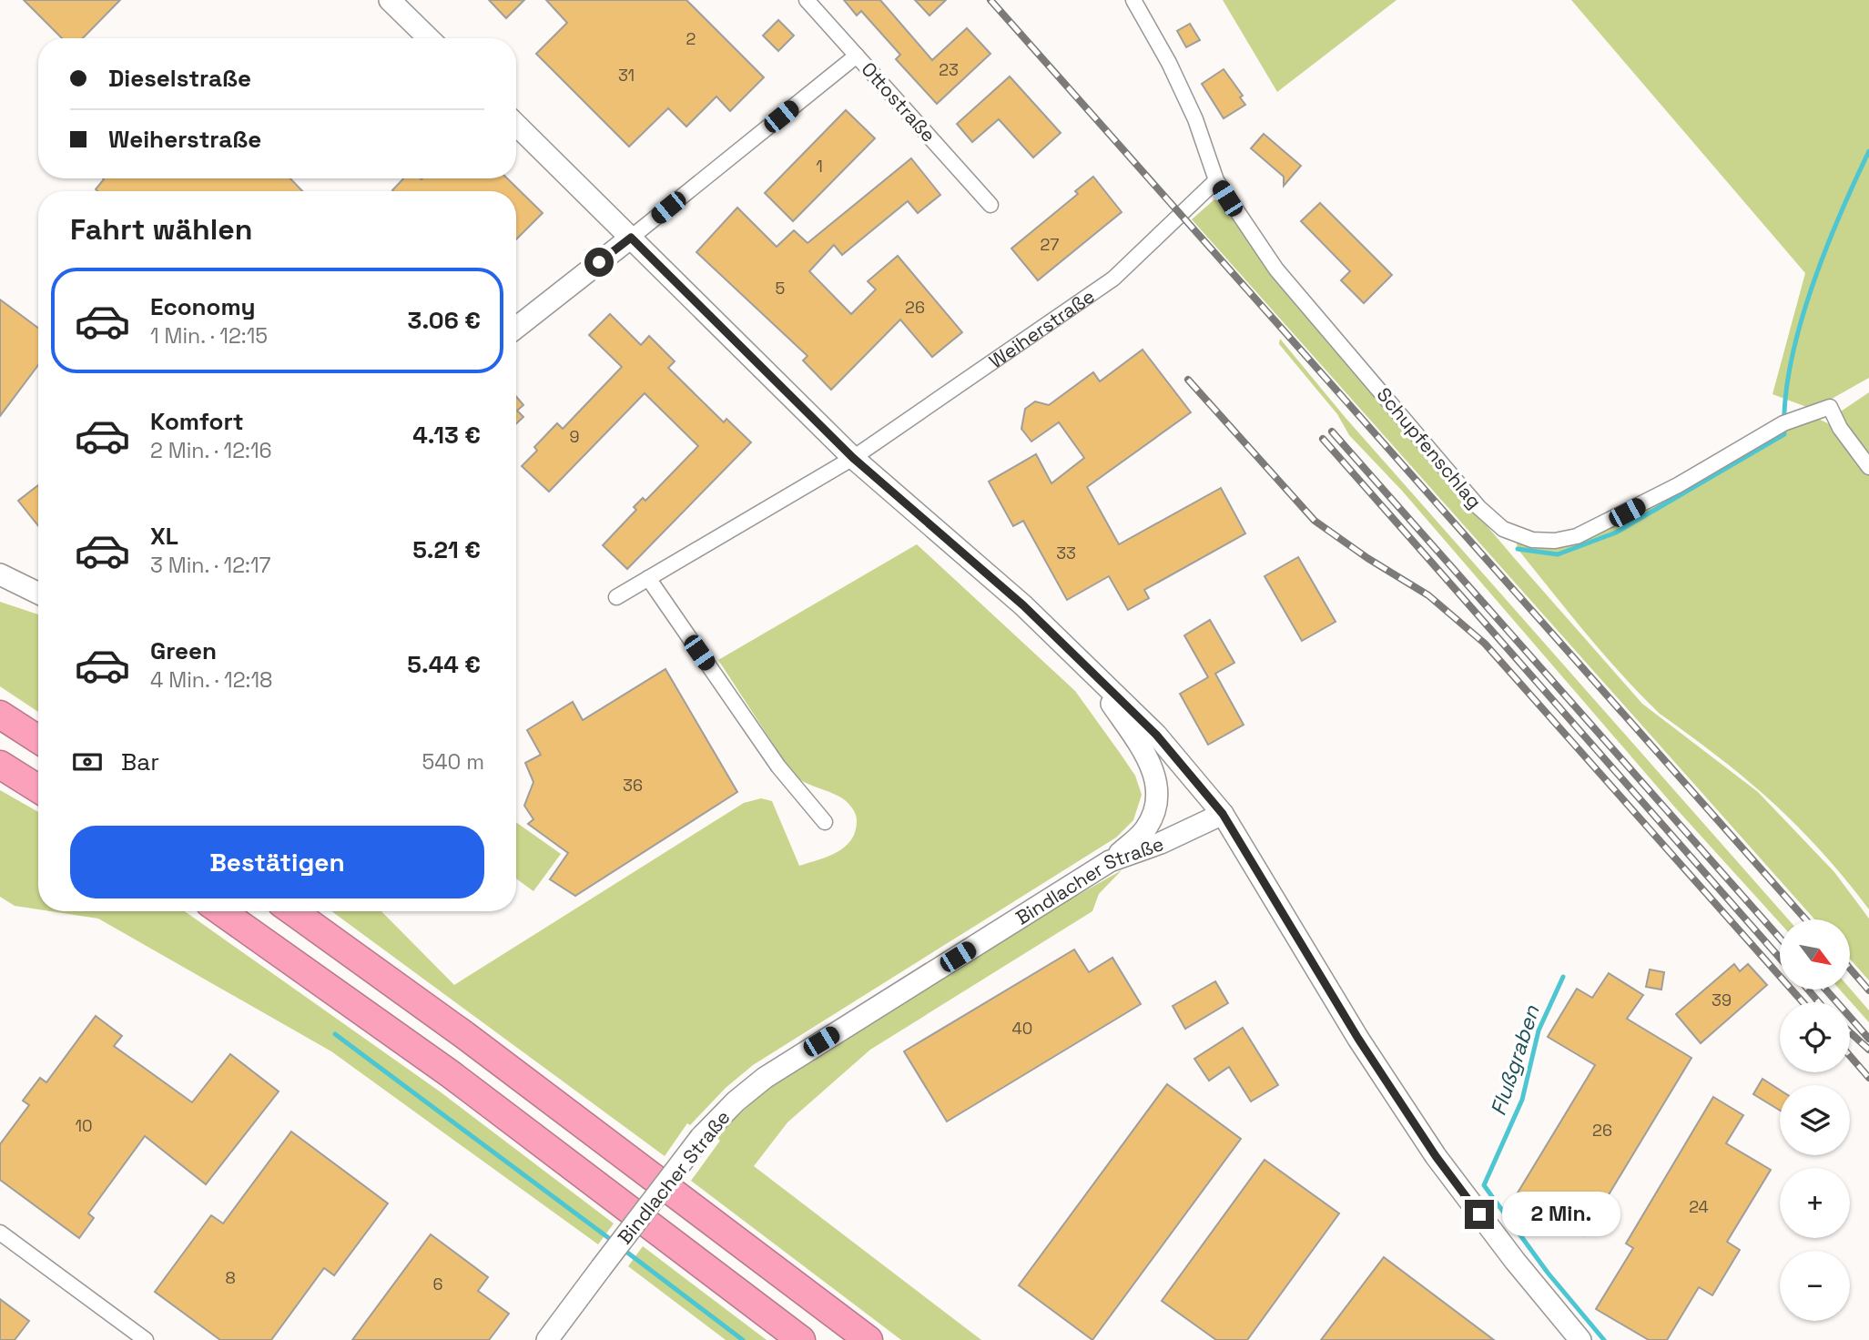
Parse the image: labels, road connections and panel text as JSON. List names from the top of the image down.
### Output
{
  "streets": {
    "street": [
      "Ottostraße",
      "Weiherstraße",
      "Schupfenschlag",
      "Bindlacher Straße"
    ]
  },
  "crossings": [
    ["Weiherstraße", "Schupfenschlag"]
  ],
  "water": ["Flußgraben"],
  "house_numbers": [
    "2",
    "23",
    "31",
    "1",
    "27",
    "5",
    "26",
    "9",
    "33",
    "36",
    "39",
    "40",
    "10",
    "26",
    "24",
    "8",
    "6"
  ],
  "north": "bottom right",
  "page": {
    "banner": ["Dieselstraße", "Weiherstraße"],
    "heading": "Fahrt wählen",
    "list": [
      {
        "name": "Economy",
        "note": "1 Min. · 12:15",
        "value": "3.06 €"
      },
      {
        "name": "Komfort",
        "note": "2 Min. · 12:16",
        "value": "4.13 €"
      },
      {
        "name": "XL",
        "note": "3 Min. · 12:17",
        "value": "5.21 €"
      },
      {
        "name": "Green",
        "note": "4 Min. · 12:18",
        "value": "5.44 €"
      }
    ],
    "pay": ["Bar", "540 m"],
    "buttons": "Bestätigen",
    "map_buttons": ["+", "−"],
    "bubble": "2 Min."
  }
}
